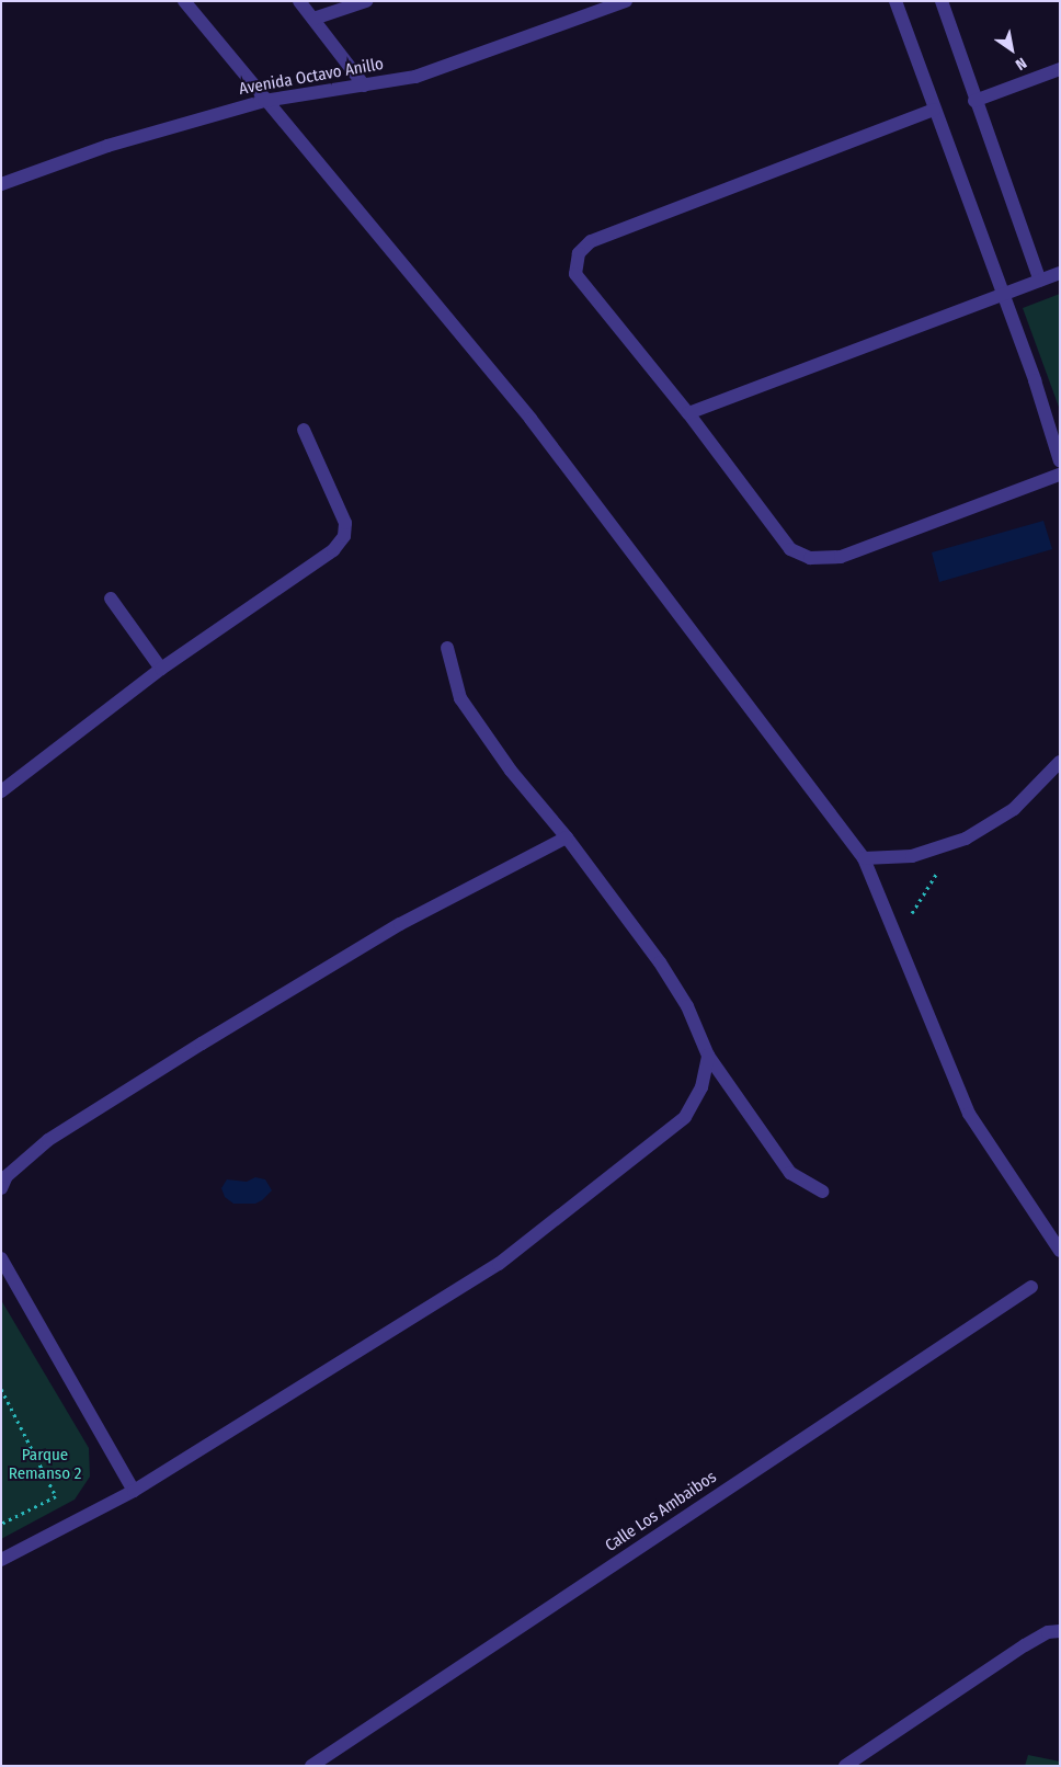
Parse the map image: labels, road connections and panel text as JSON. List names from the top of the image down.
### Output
{
  "streets": {
    "street": ["Avenida Octavo Anillo", "Calle Los Ambaibos"]
  },
  "parks": ["Parque Remanso 2"],
  "north": "bottom right"
}
